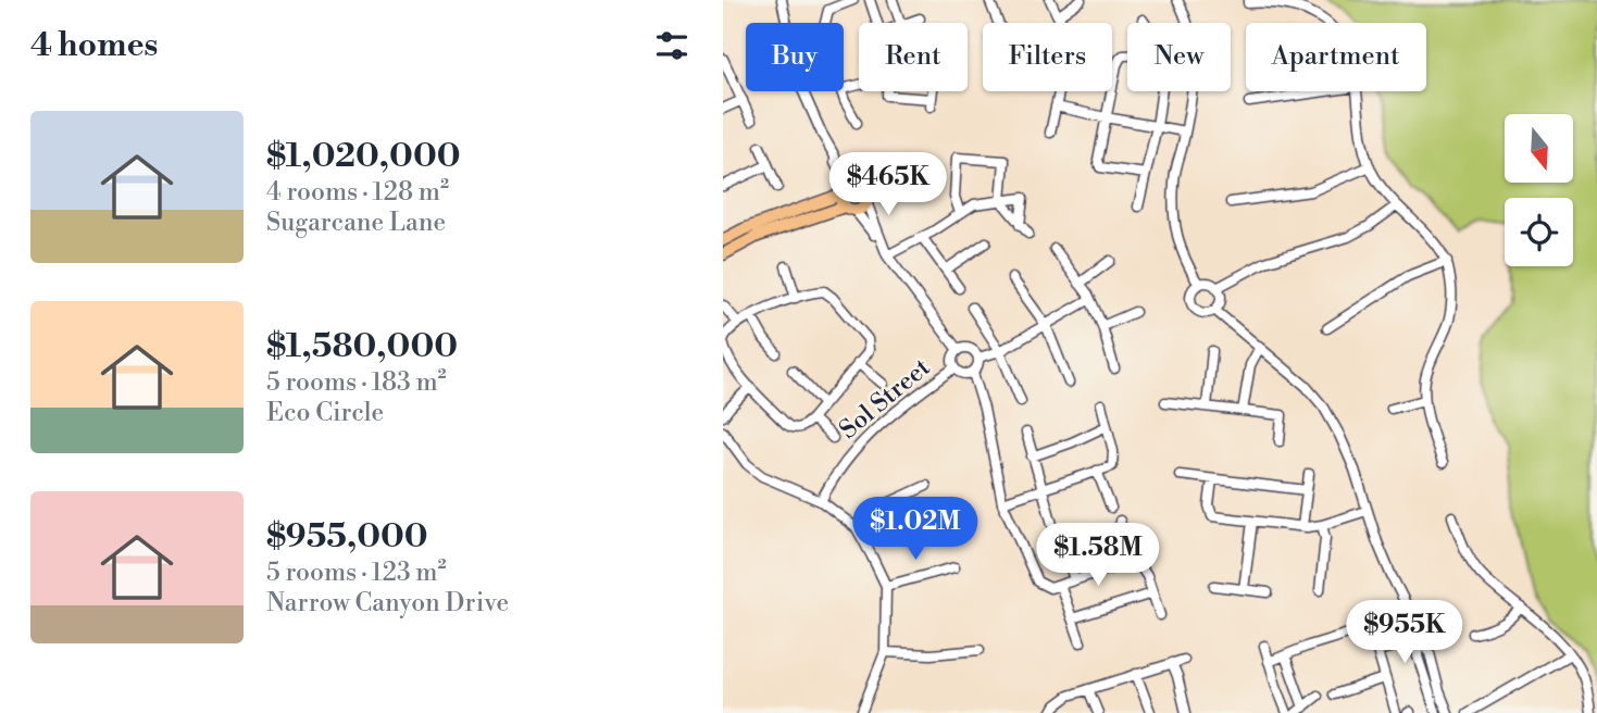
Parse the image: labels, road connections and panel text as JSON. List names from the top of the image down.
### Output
{
  "streets": {
    "street": ["Sol Street"]
  },
  "north": "bottom",
  "page": {
    "heading": "4 homes",
    "chip": [
      "Buy",
      "Rent",
      "Filters",
      "New",
      "Apartment"
    ],
    "list": [
      {
        "name": "$1,020,000",
        "note": "4 rooms · 128 m² · Sugarcane Lane"
      },
      {
        "name": "$1,580,000",
        "note": "5 rooms · 183 m² · Eco Circle"
      },
      {
        "name": "$955,000",
        "note": "5 rooms · 123 m² · Narrow Canyon Drive"
      }
    ],
    "price": [
      "$465K",
      "$1.02M",
      "$1.58M",
      "$955K"
    ]
  }
}
